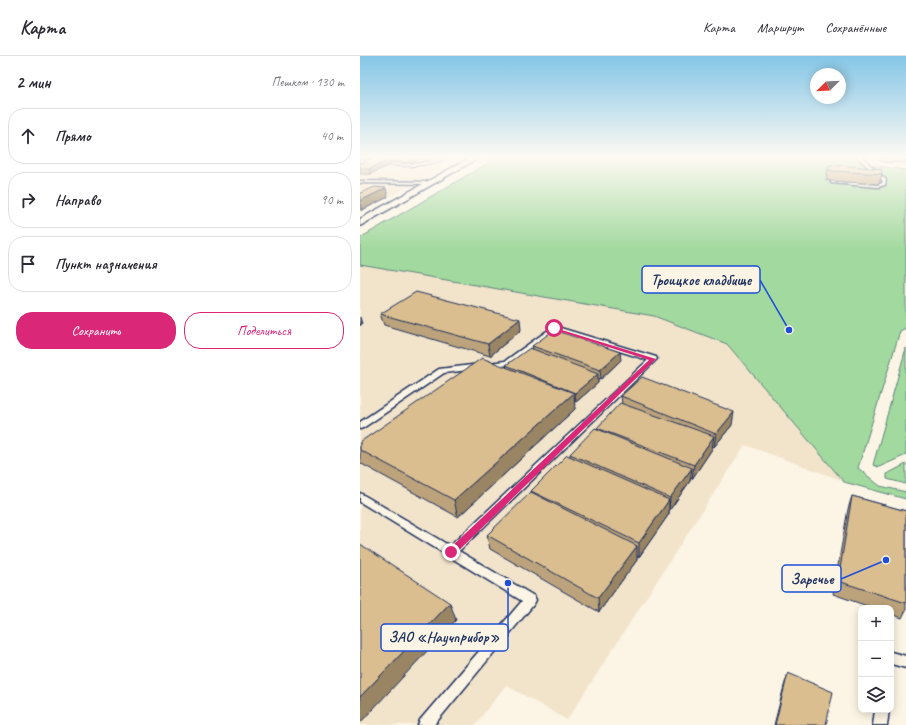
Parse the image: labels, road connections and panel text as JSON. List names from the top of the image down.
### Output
{
  "places": ["Троицкое кладбище", "Заречье", "ЗАО «Научприбор»"],
  "north": "bottom left",
  "page": {
    "header": "Карта",
    "nav": ["Карта", "Маршрут", "Сохранённые"],
    "heading": ["2 мин", "Пешком · 130 m"],
    "list": [
      ["Прямо", "40 m"],
      ["Направо", "90 m"],
      "Пункт назначения"
    ],
    "buttons": ["Сохранить", "Поделиться"],
    "map_buttons": ["+", "−"]
  }
}
